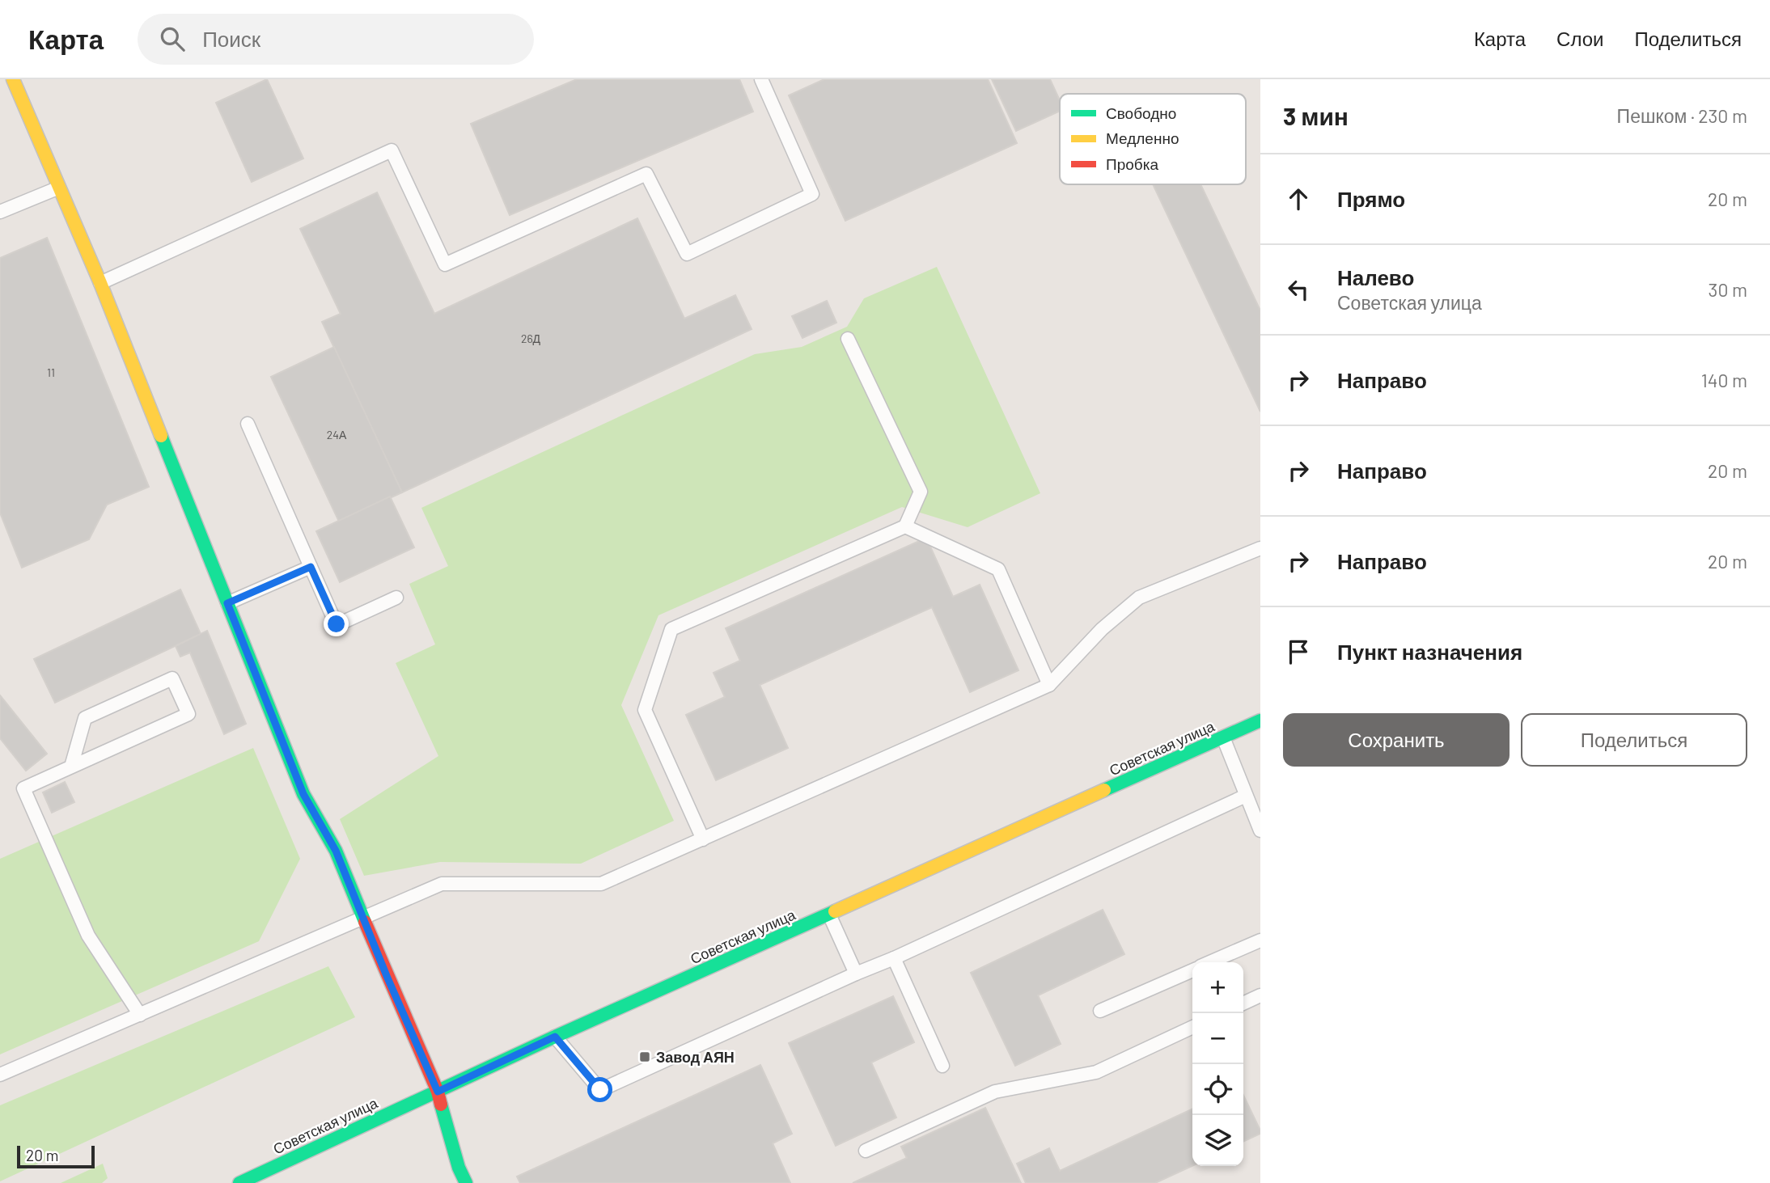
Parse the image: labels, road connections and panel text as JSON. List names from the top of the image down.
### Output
{
  "streets": {
    "street": ["Советская улица"]
  },
  "places": {
    "transit": ["Завод АЯН"]
  },
  "house_numbers": ["26Д", "11", "24А"],
  "legend": ["Свободно", "Медленно", "Пробка"],
  "scale_bar": "20 m",
  "page": {
    "header": "Карта",
    "search": "Поиск",
    "nav": ["Карта", "Слои", "Поделиться"],
    "heading": ["3 мин", "Пешком · 230 m"],
    "list": [
      ["Прямо", "20 m"],
      ["Налево", "Советская улица", "30 m"],
      ["Направо", "140 m"],
      ["Направо", "20 m"],
      ["Направо", "20 m"],
      "Пункт назначения"
    ],
    "buttons": ["Сохранить", "Поделиться"],
    "map_buttons": ["+", "−"],
    "scale": "20 m"
  }
}
